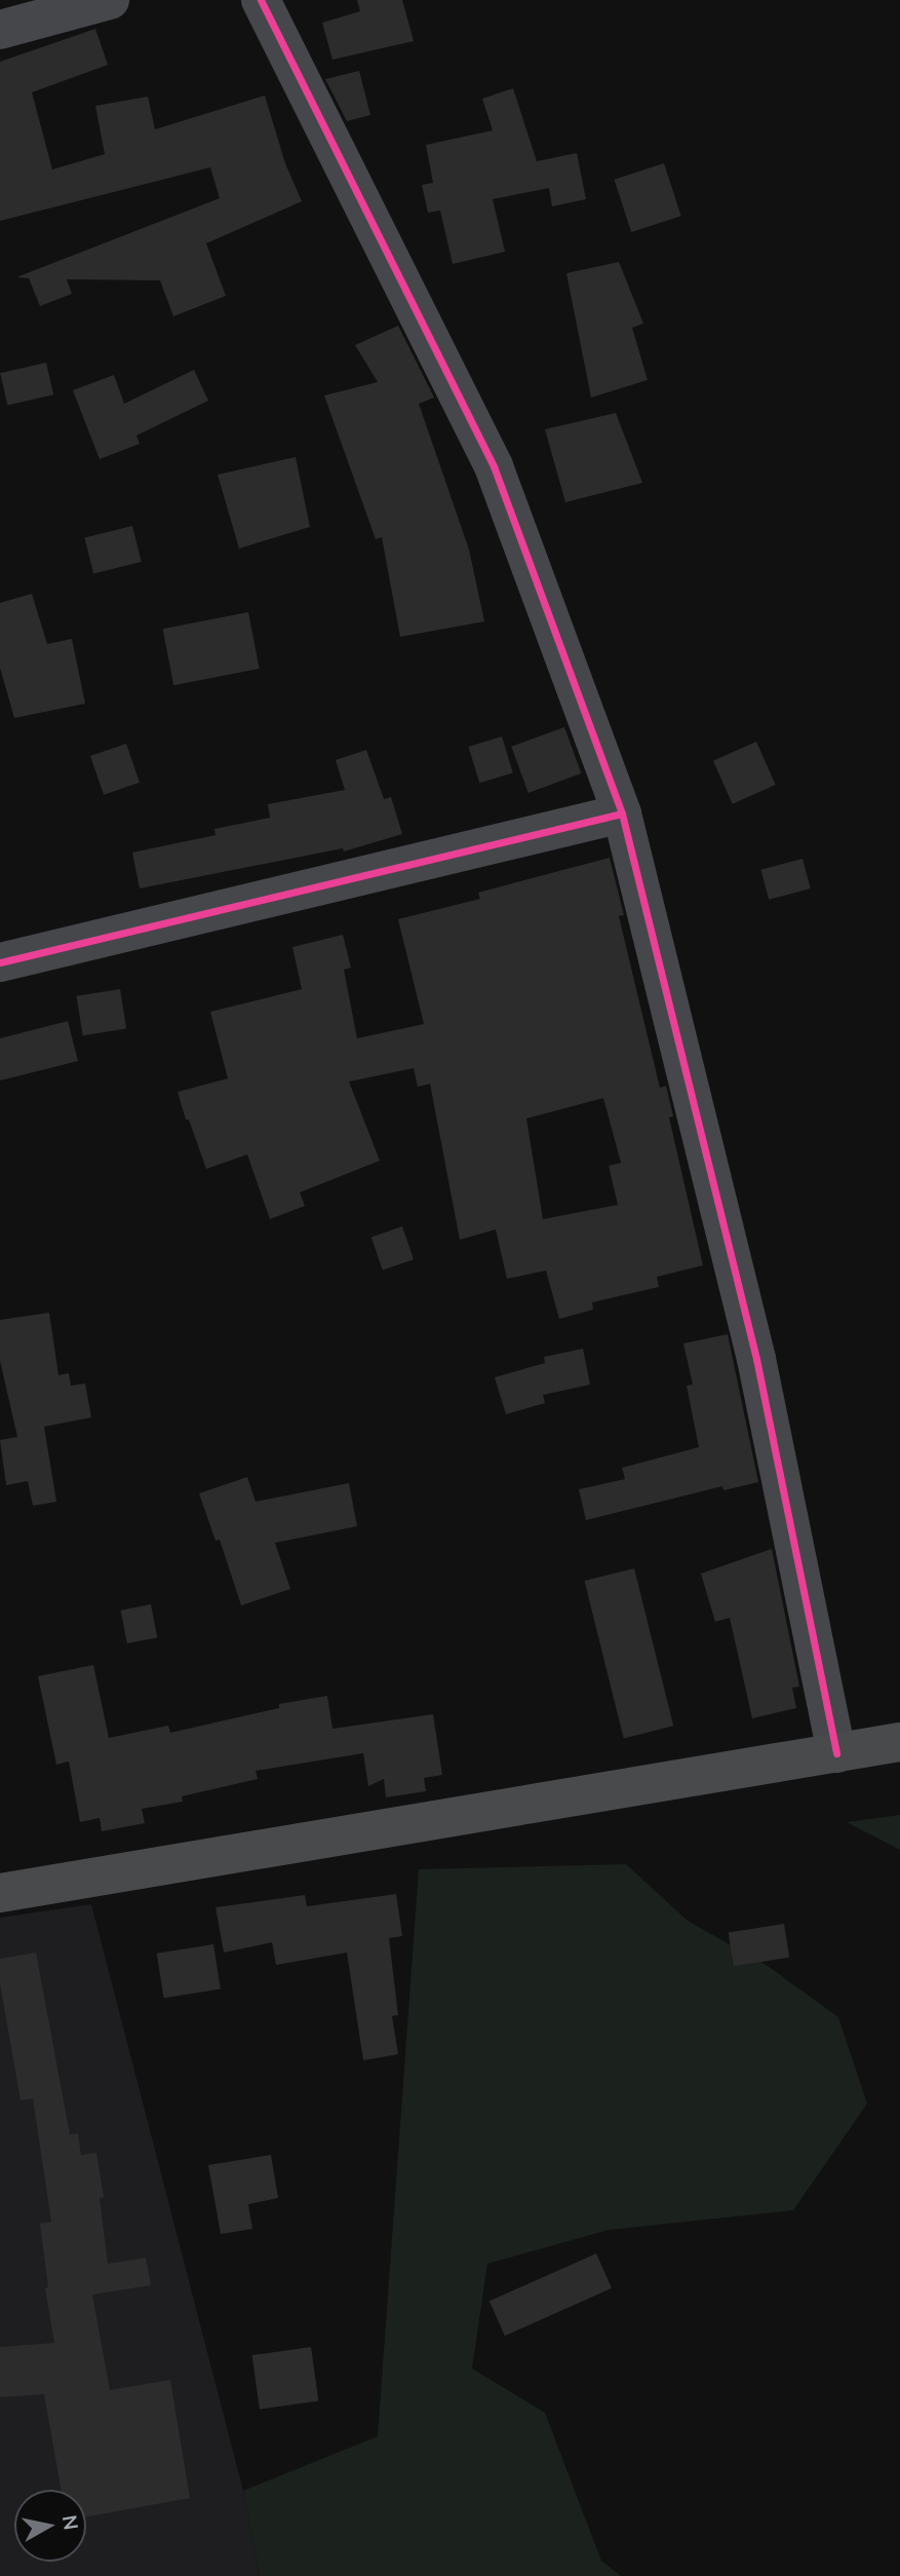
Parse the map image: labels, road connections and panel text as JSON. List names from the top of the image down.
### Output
{
  "north": "right"
}
